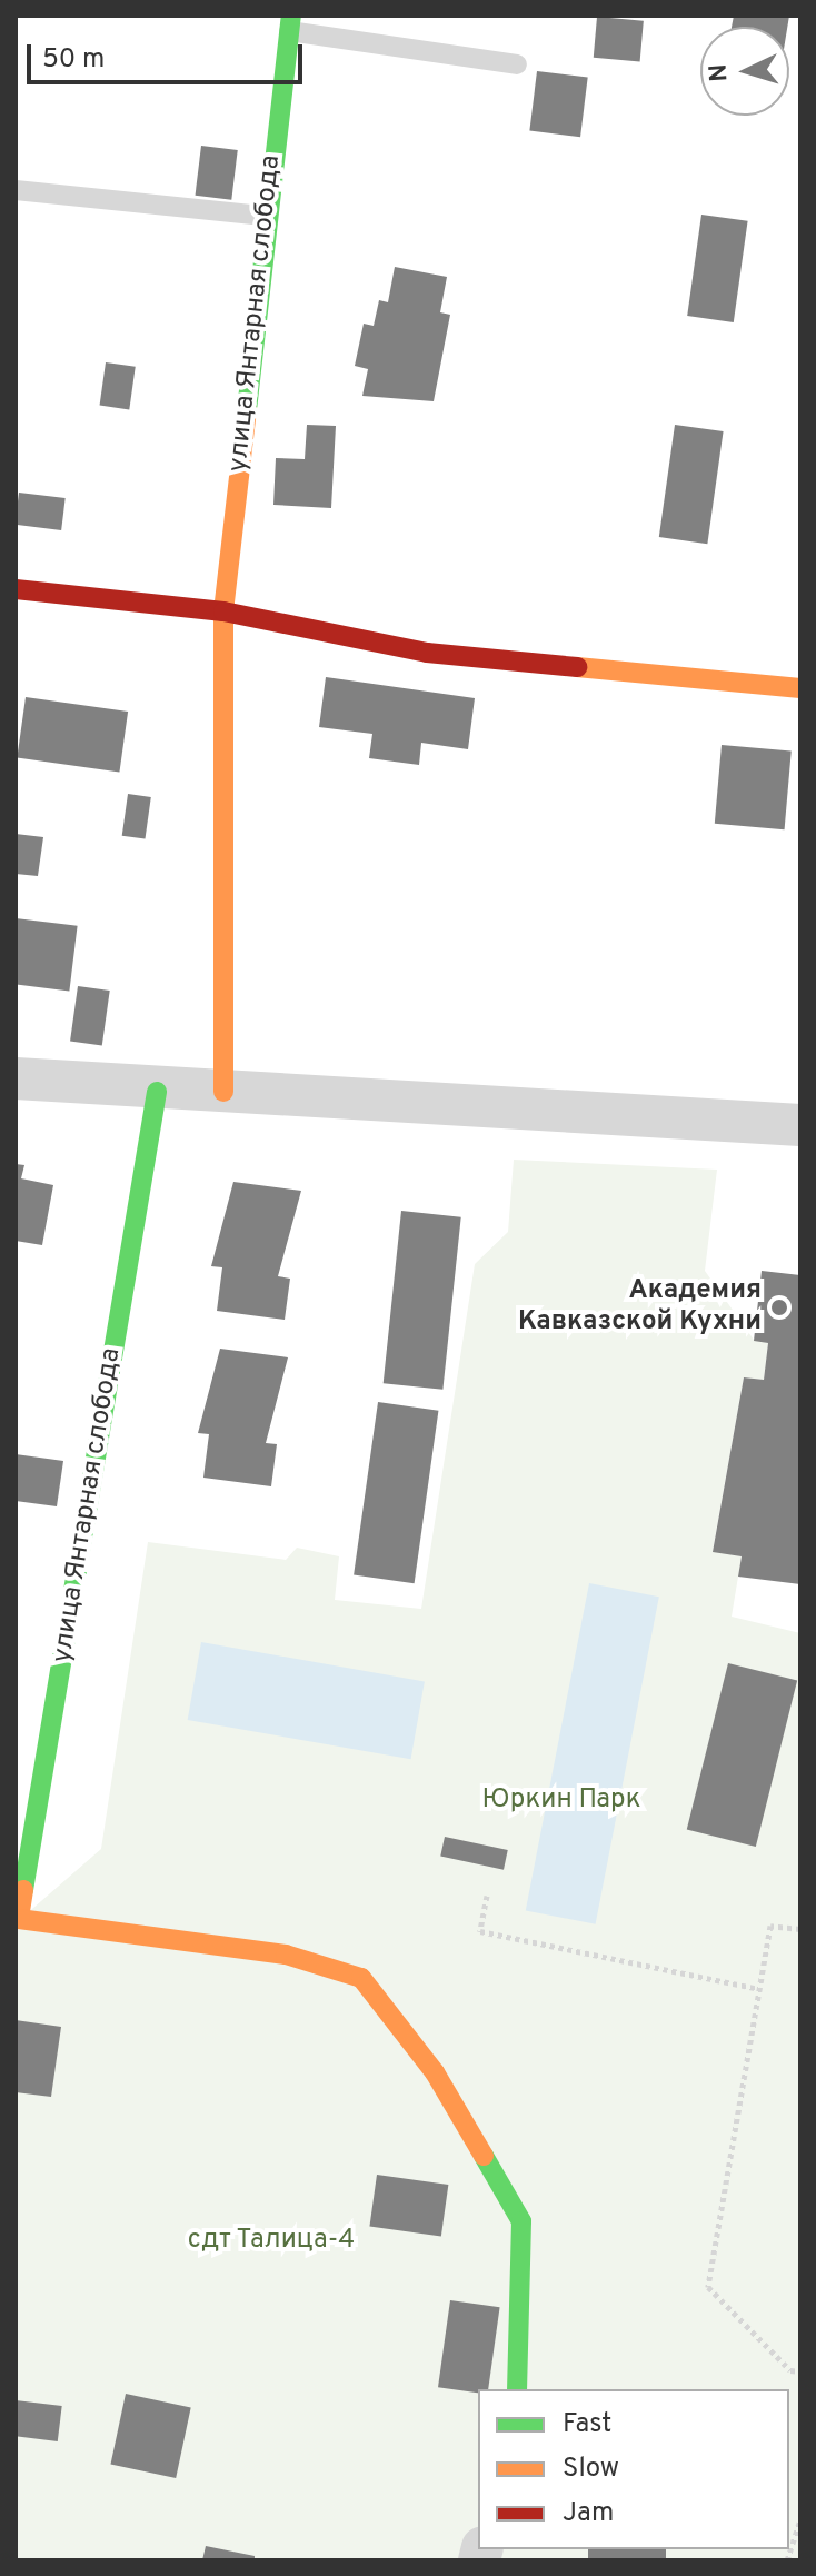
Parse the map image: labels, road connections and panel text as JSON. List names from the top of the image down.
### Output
{
  "streets": {
    "street": ["улица Янтарная слобода"]
  },
  "parks": ["Юркин Парк", "сдт Талица-4"],
  "places": ["Академия Кавказской Кухни"],
  "legend": ["Fast", "Slow", "Jam"],
  "scale_bar": "50 m",
  "north": "left"
}
